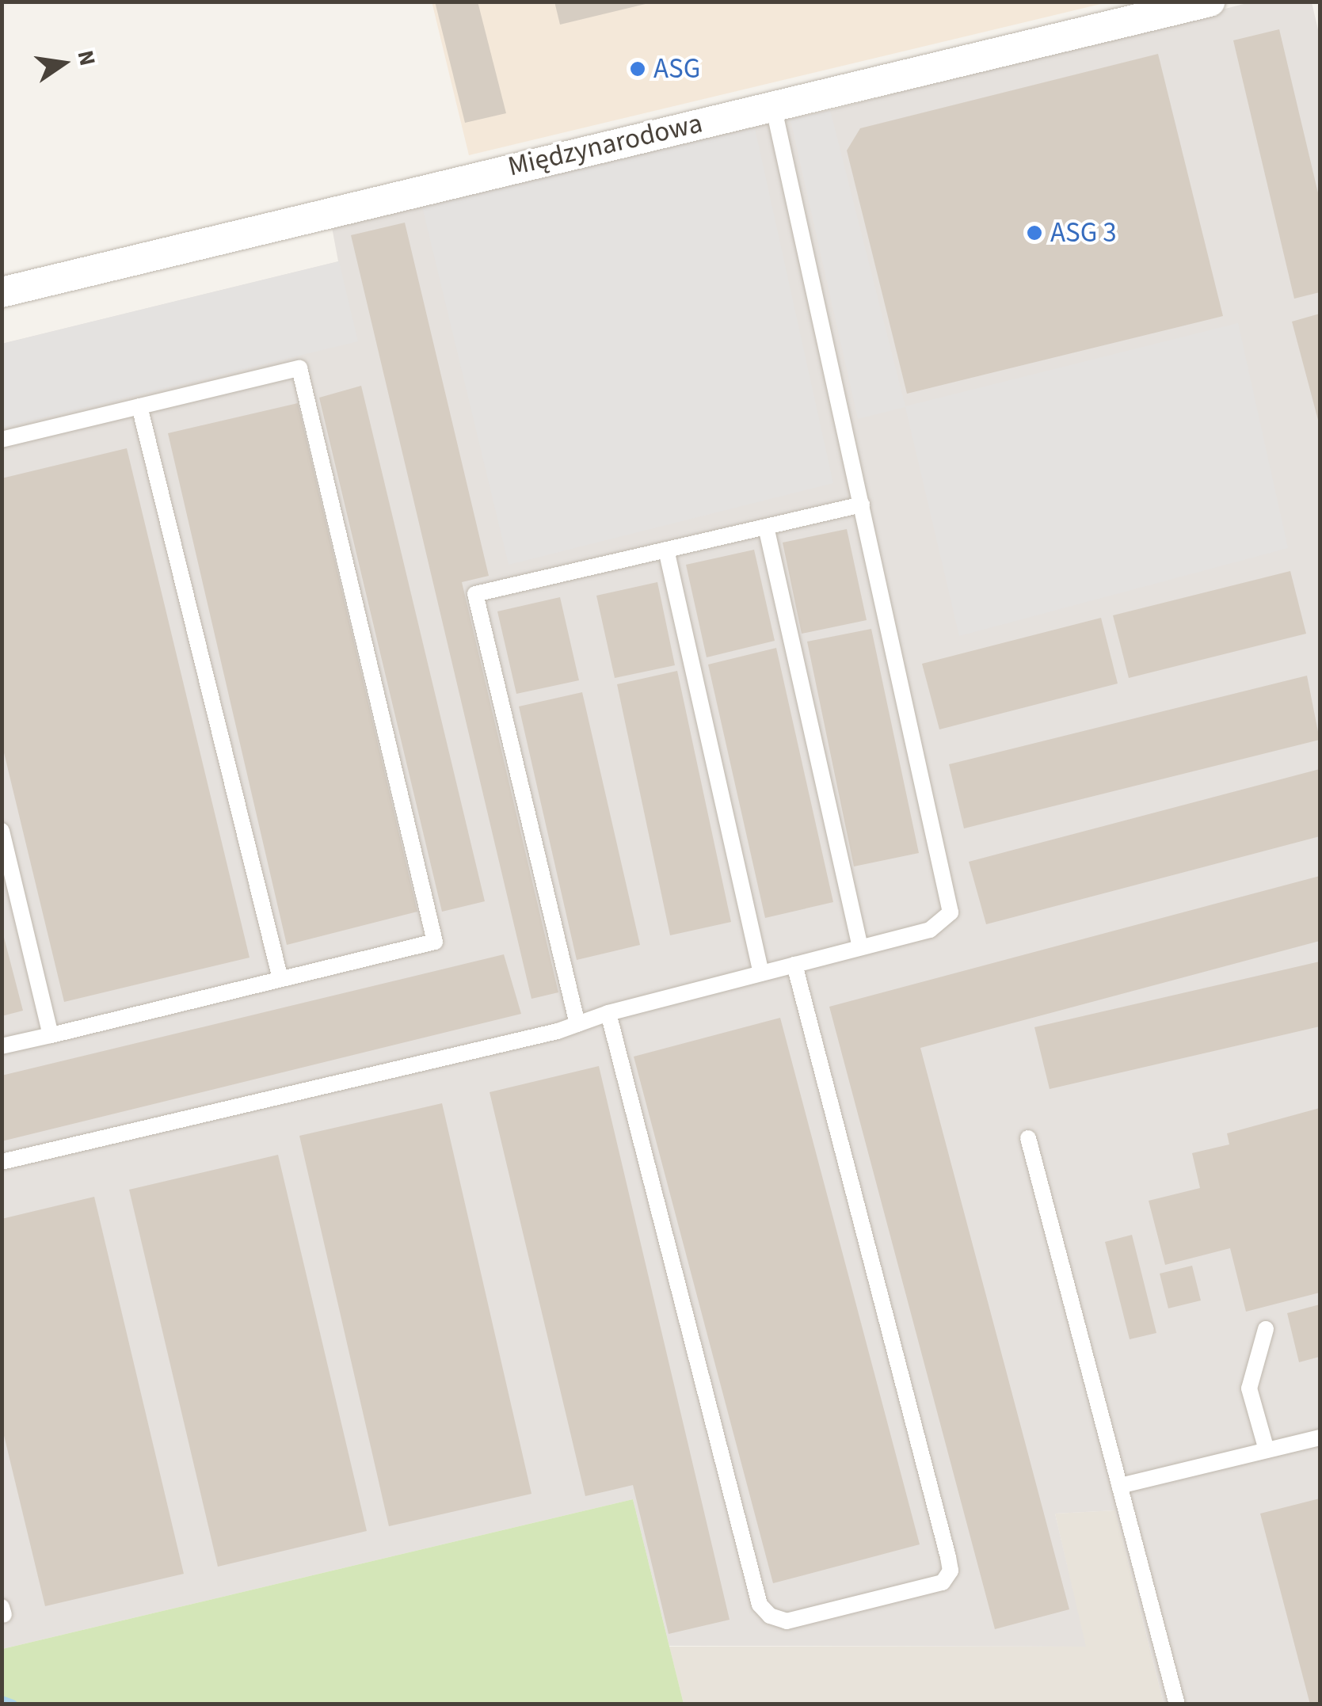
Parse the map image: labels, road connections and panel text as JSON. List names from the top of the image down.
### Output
{
  "streets": {
    "street": ["Międzynarodowa"]
  },
  "places": ["ASG", "ASG 3"],
  "north": "right"
}
